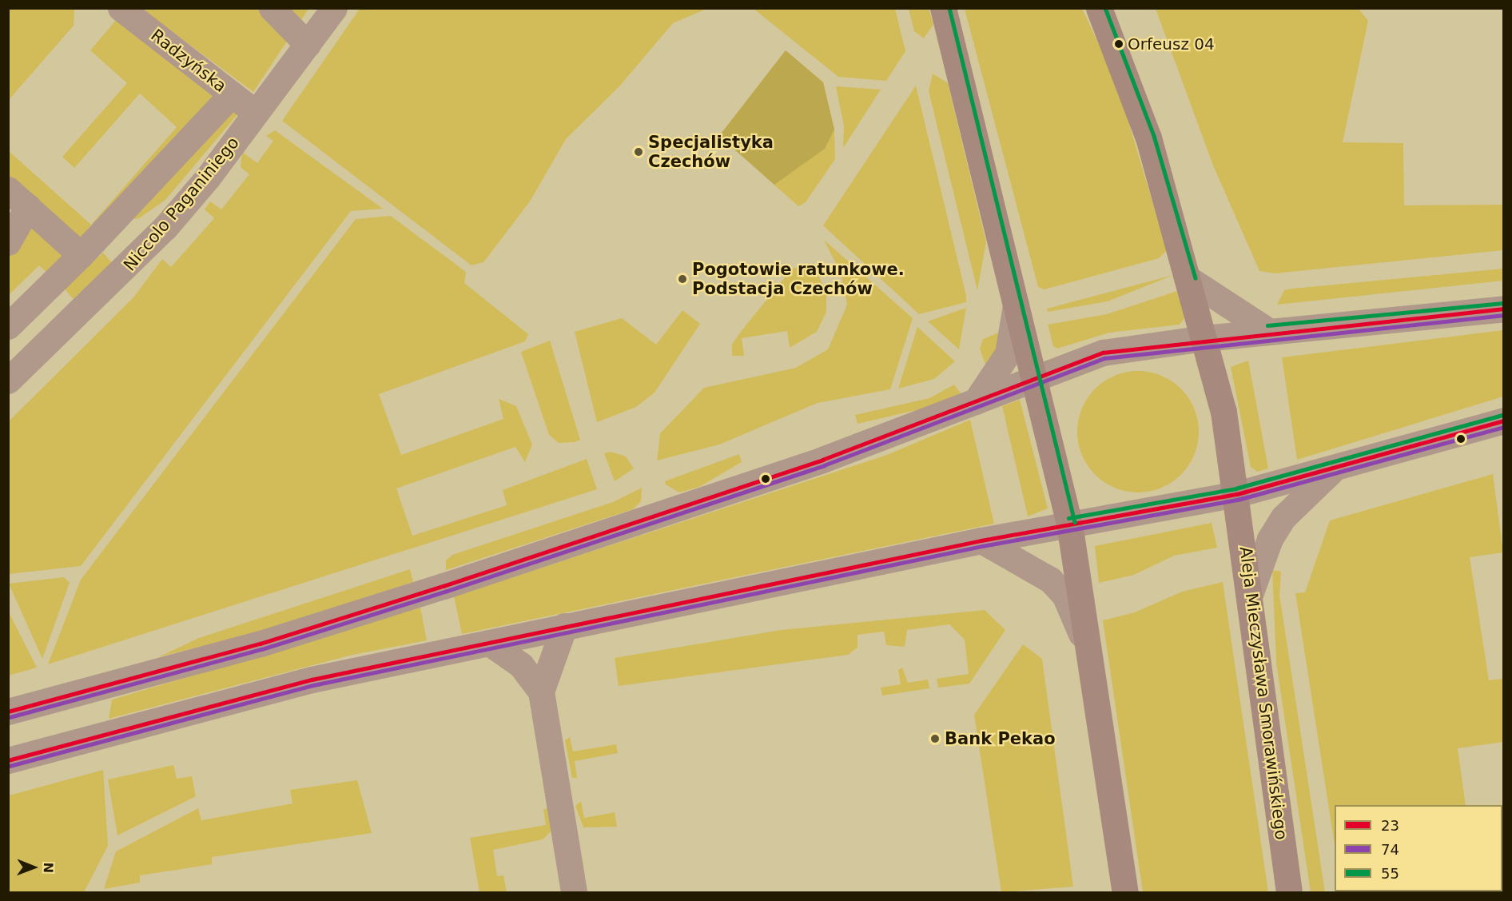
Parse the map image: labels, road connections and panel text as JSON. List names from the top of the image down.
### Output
{
  "streets": {
    "main road": ["Aleja Mieczysława Smorawińskiego"],
    "street": ["Radzyńska", "Niccolo Paganiniego"]
  },
  "crossings": [
    ["Radzyńska", "Niccolo Paganiniego"]
  ],
  "places": [
    "Orfeusz 04",
    "Specjalistyka Czechów",
    "Pogotowie ratunkowe. Podstacja Czechów",
    "Bank Pekao"
  ],
  "lines": ["transit line 55", "transit line 23", "transit line 74"],
  "legend": ["23", "74", "55"],
  "north": "right"
}
